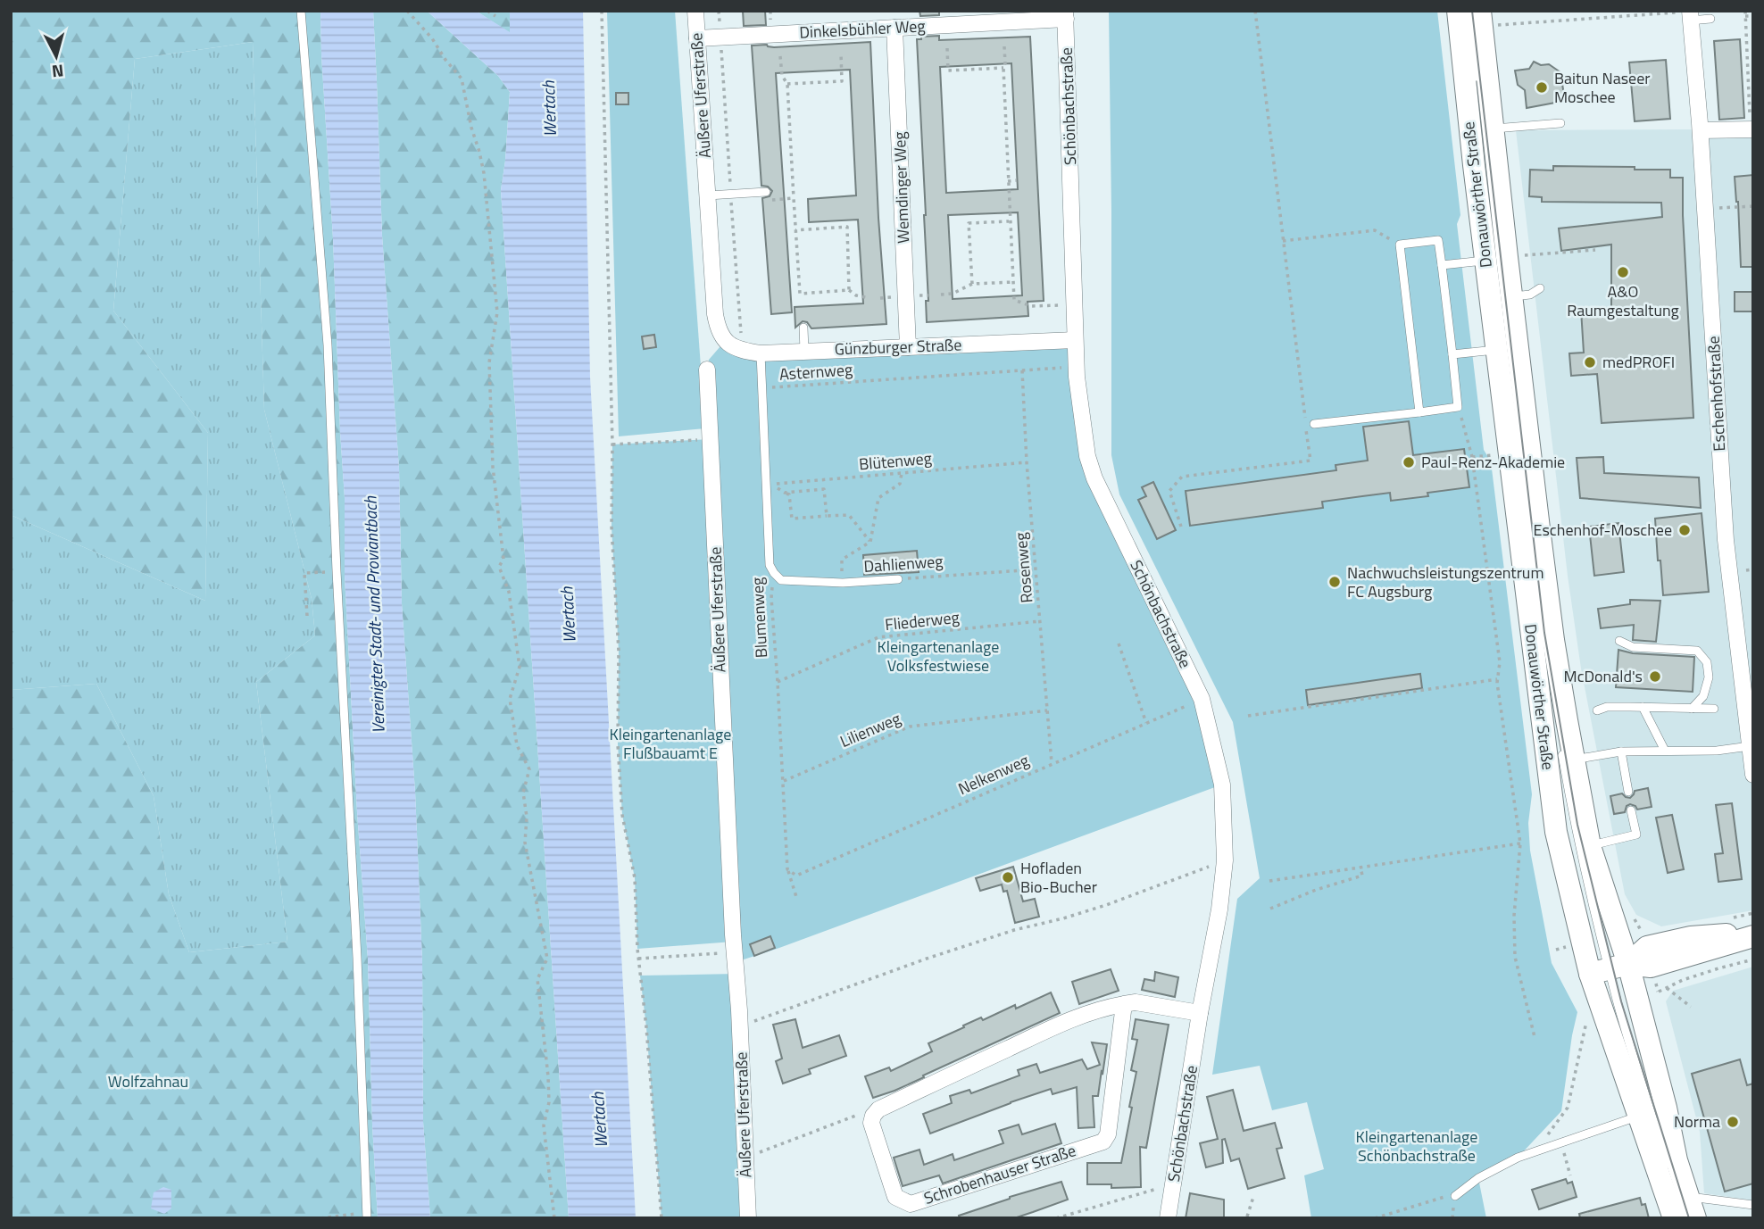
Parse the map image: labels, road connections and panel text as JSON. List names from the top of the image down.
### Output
{
  "streets": {
    "main road": ["Donauwörther Straße"],
    "street": [
      "Dinkelsbühler Weg",
      "Äußere Uferstraße",
      "Schönbachstraße",
      "Wemdinger Weg",
      "Günzburger Straße",
      "Eschenhofstraße",
      "Schrobenhauser Straße"
    ],
    "lane": ["Dahlienweg", "Blumenweg"],
    "path": [
      "Asternweg",
      "Blütenweg",
      "Rosenweg",
      "Fliederweg",
      "Lilienweg",
      "Nelkenweg"
    ]
  },
  "crossings": [
    ["Dinkelsbühler Weg", "Äußere Uferstraße"],
    ["Dinkelsbühler Weg", "Schönbachstraße"],
    ["Dinkelsbühler Weg", "Wemdinger Weg"],
    ["Äußere Uferstraße", "Günzburger Straße"],
    ["Schönbachstraße", "Günzburger Straße"],
    ["Schönbachstraße", "Nelkenweg"],
    ["Wemdinger Weg", "Günzburger Straße"],
    ["Günzburger Straße", "Blumenweg"],
    ["Asternweg", "Rosenweg"],
    ["Asternweg", "Blumenweg"],
    ["Blütenweg", "Rosenweg"],
    ["Dahlienweg", "Rosenweg"],
    ["Dahlienweg", "Blumenweg"],
    ["Rosenweg", "Fliederweg"],
    ["Rosenweg", "Lilienweg"],
    ["Rosenweg", "Nelkenweg"],
    ["Blumenweg", "Fliederweg"],
    ["Blumenweg", "Lilienweg"],
    ["Blumenweg", "Nelkenweg"]
  ],
  "water": ["Wertach", "Vereinigter Stadt- und Proviantbach"],
  "parks": [
    "Kleingartenanlage Volksfestwiese",
    "Kleingartenanlage Flußbauamt E",
    "Wolfzahnau",
    "Kleingartenanlage Schönbachstraße"
  ],
  "places": [
    "Baitun Naseer Moschee",
    "A&O Raumgestaltung",
    "medPROFI",
    "Paul-Renz-Akademie",
    "Eschenhof-Moschee",
    "Nachwuchsleistungszentrum FC Augsburg",
    "McDonald's",
    "Hofladen Bio-Bucher",
    "Norma"
  ],
  "north": "bottom"
}
